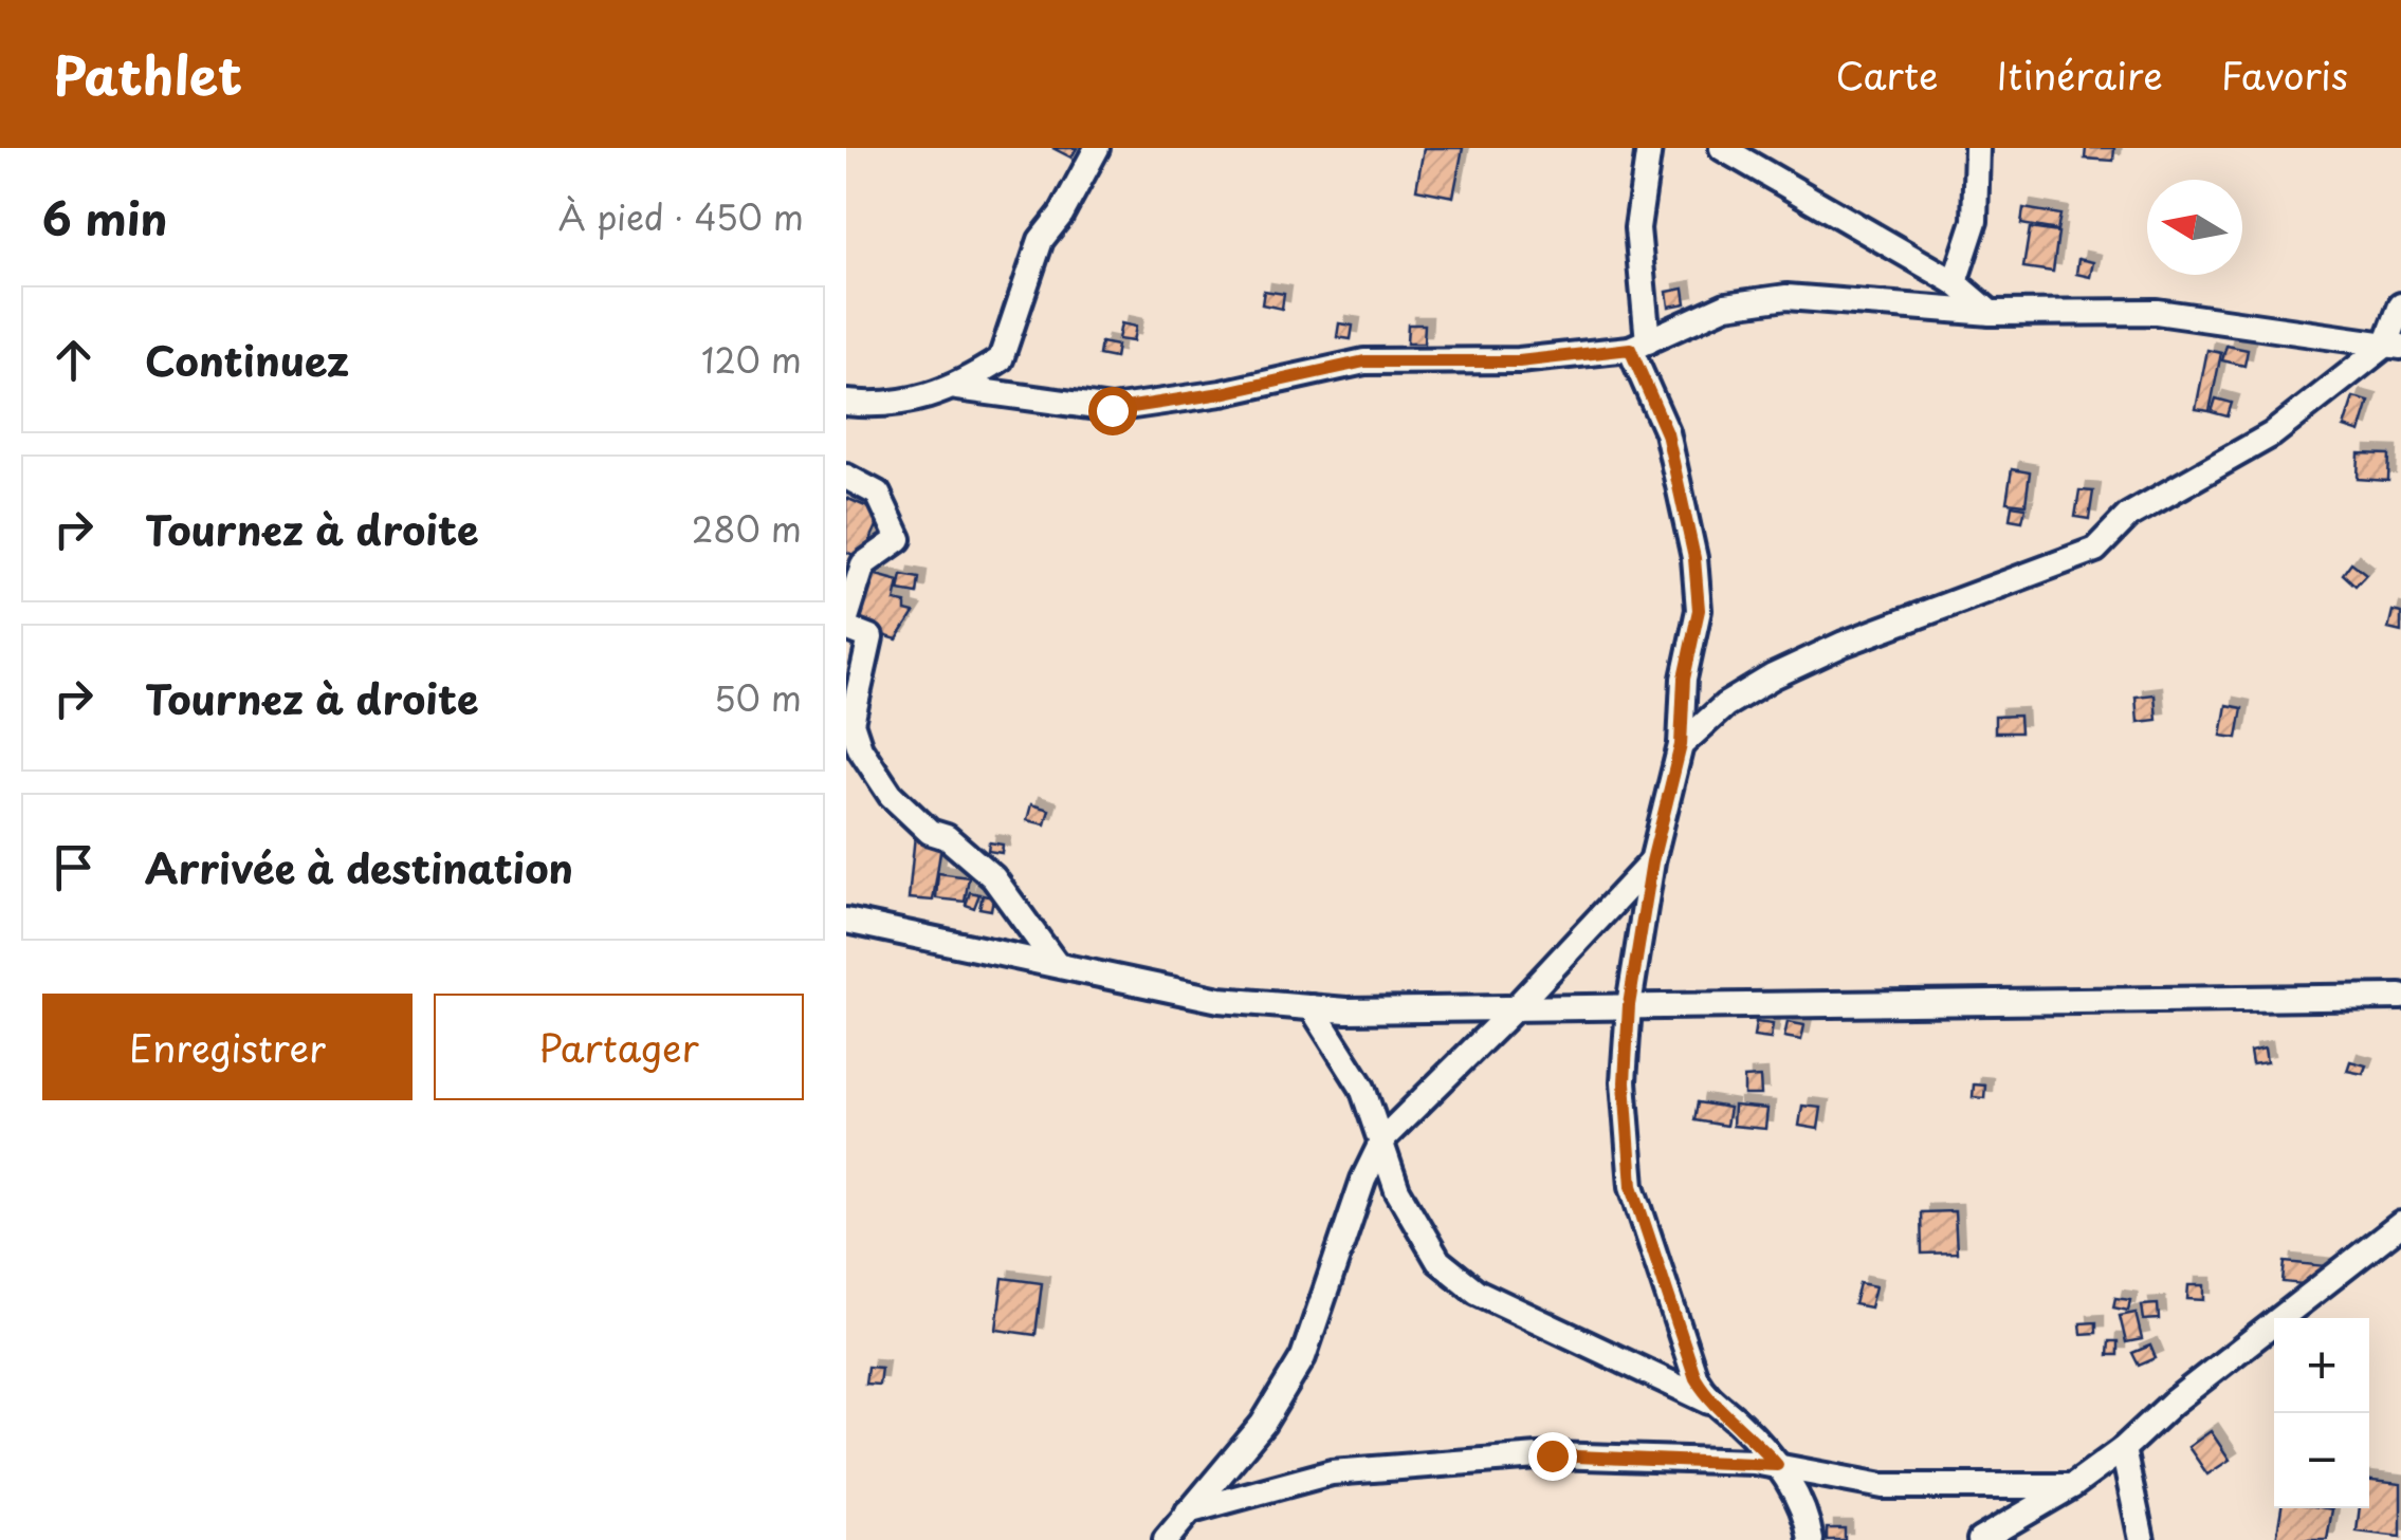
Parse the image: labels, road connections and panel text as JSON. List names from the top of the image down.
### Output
{
  "north": "left",
  "page": {
    "header": "Pathlet",
    "nav": ["Carte", "Itinéraire", "Favoris"],
    "heading": ["6 min", "À pied · 450 m"],
    "list": [
      ["Continuez", "120 m"],
      ["Tournez à droite", "280 m"],
      ["Tournez à droite", "50 m"],
      "Arrivée à destination"
    ],
    "buttons": ["Enregistrer", "Partager"],
    "map_buttons": ["+", "−"]
  }
}
